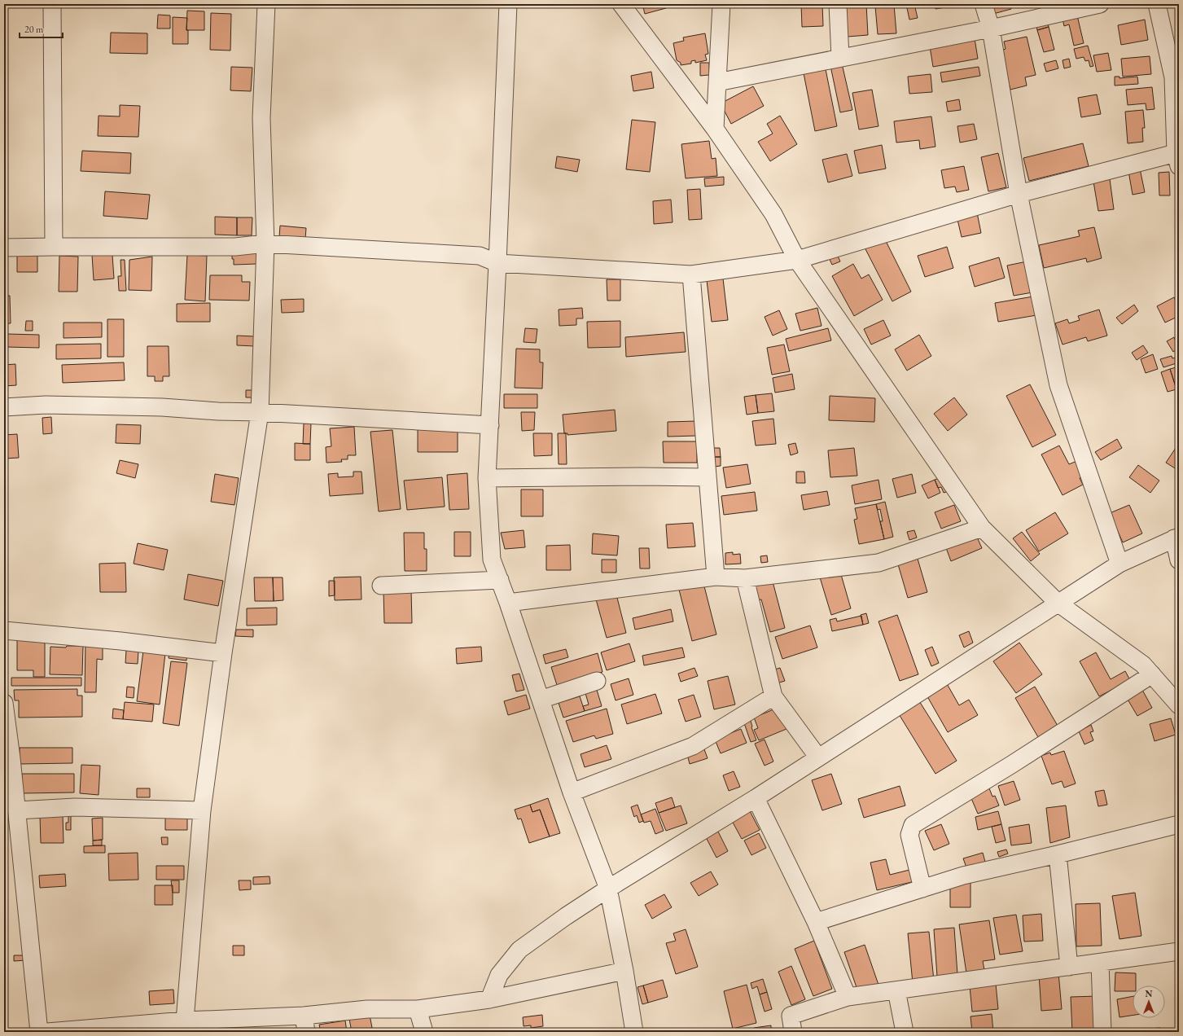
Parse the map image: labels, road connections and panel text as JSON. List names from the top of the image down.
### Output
{
  "scale_bar": "20 m",
  "north": "top"
}
